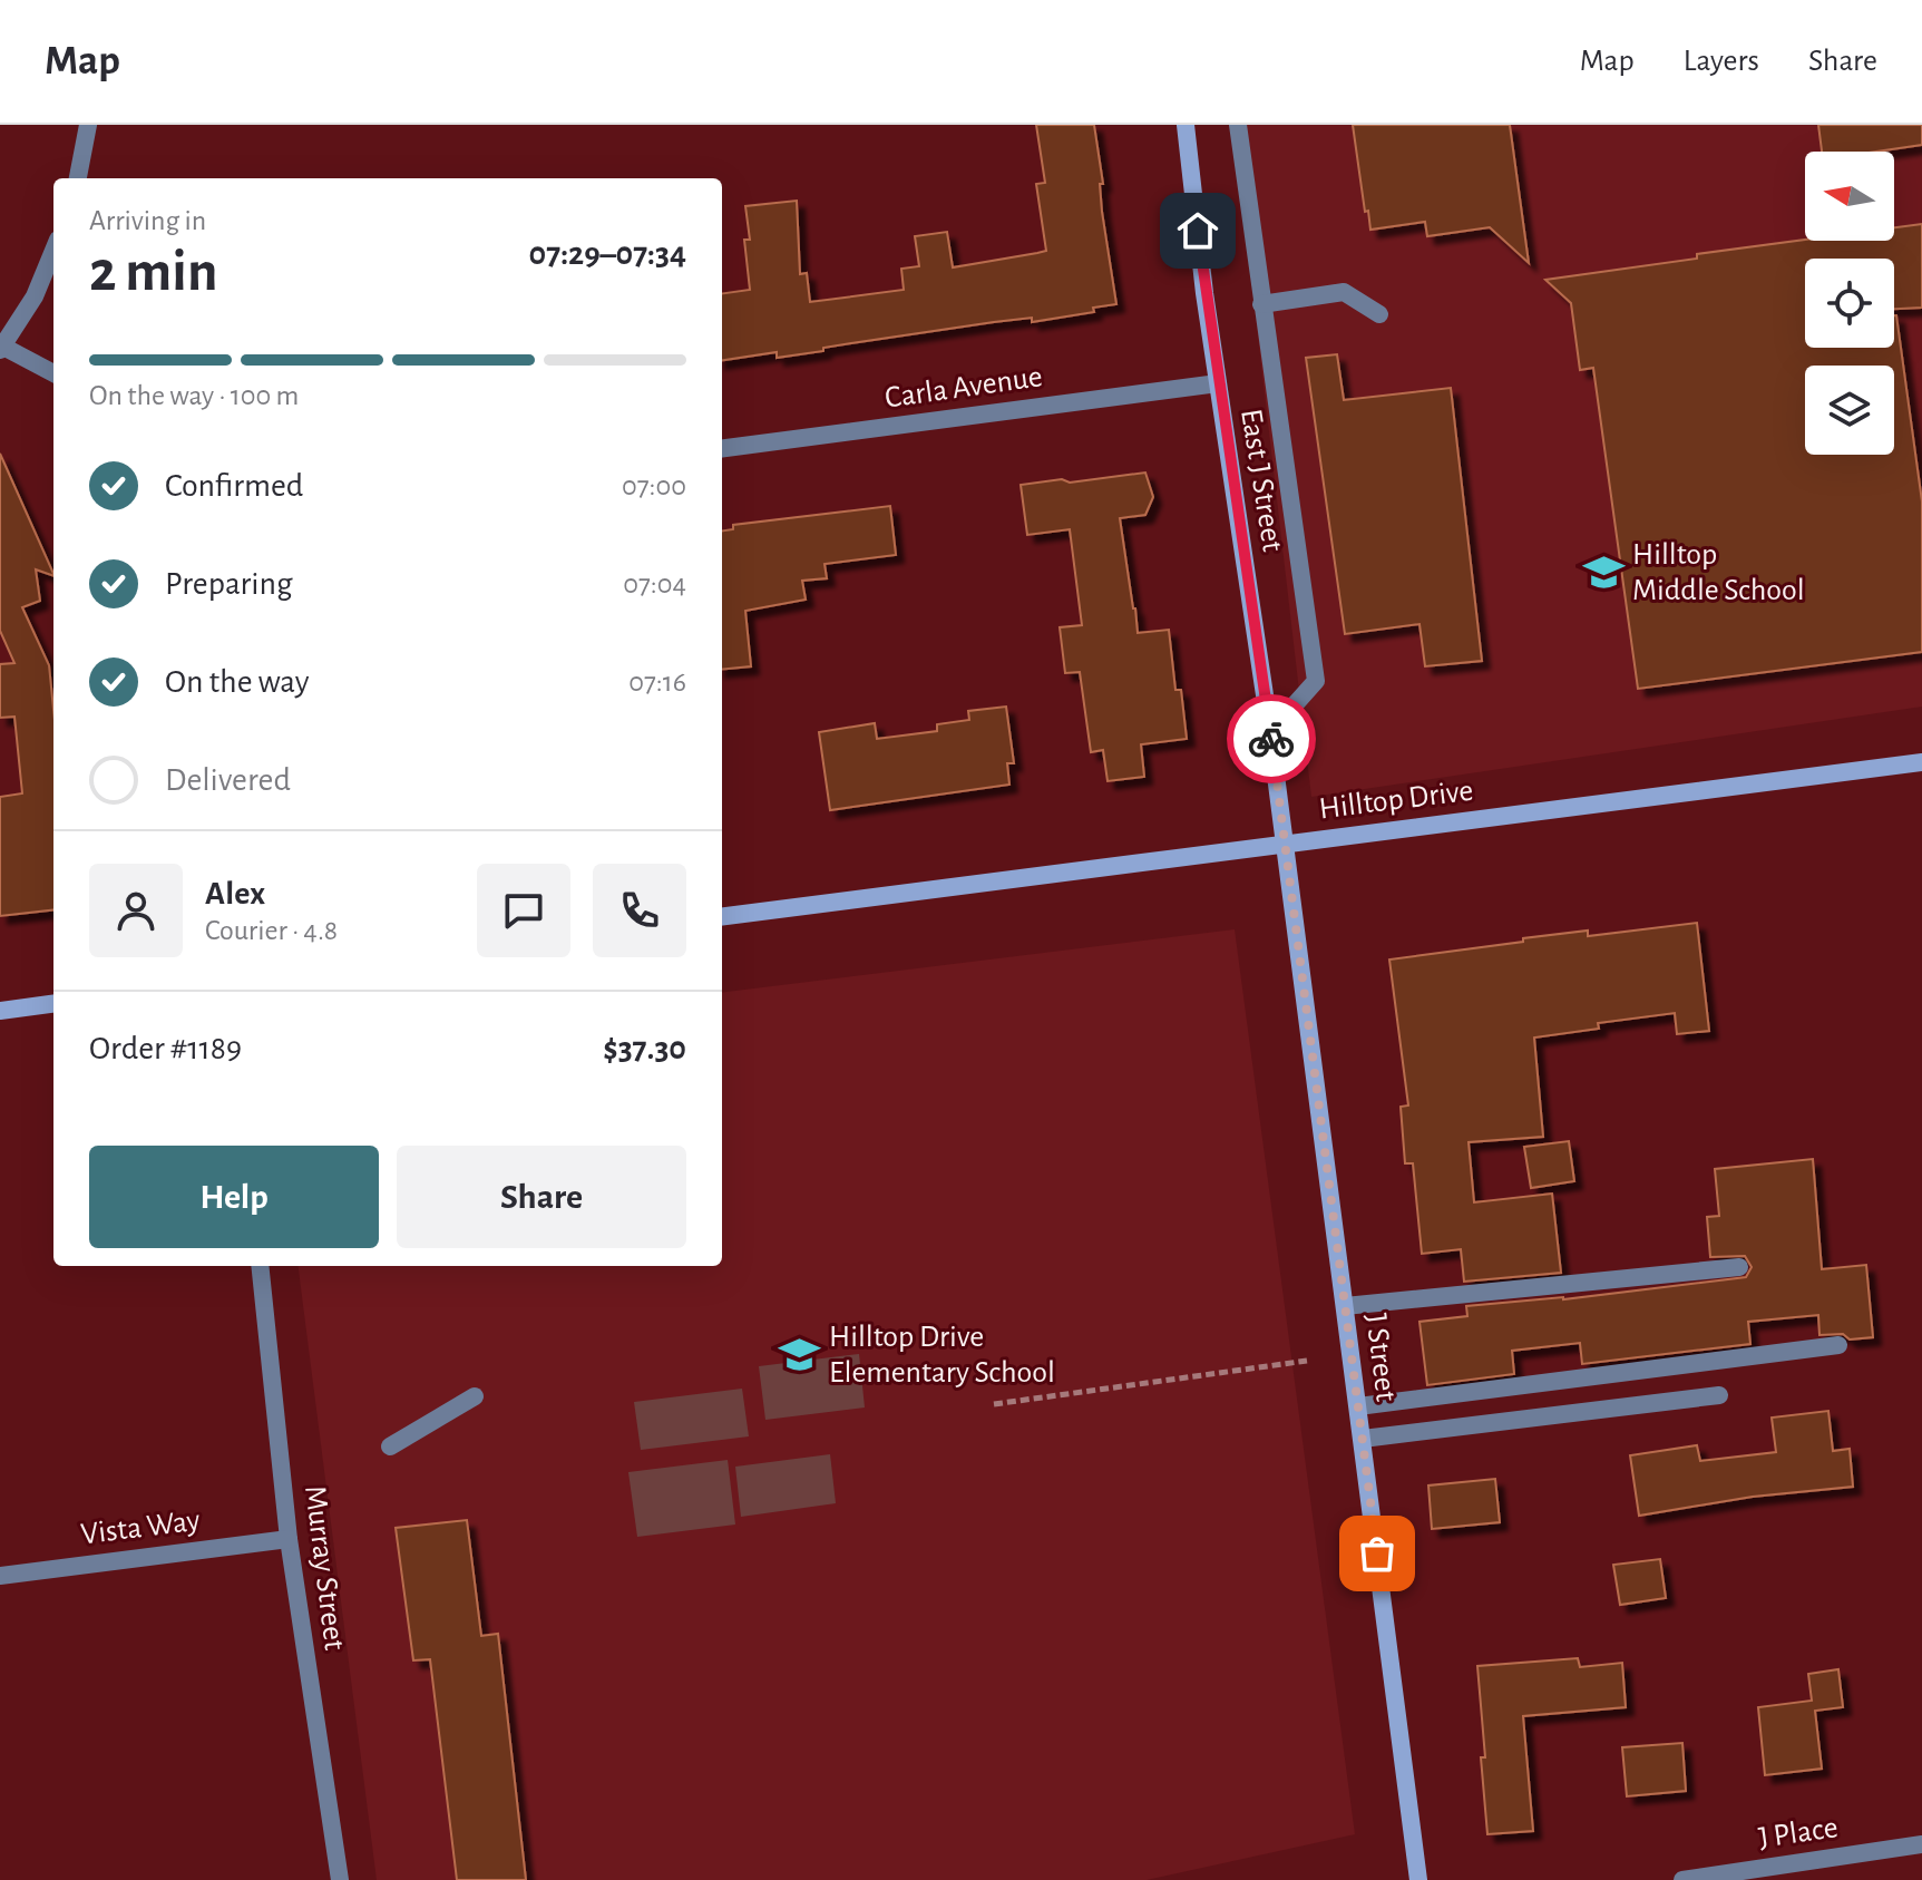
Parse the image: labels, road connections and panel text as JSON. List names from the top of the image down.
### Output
{
  "streets": {
    "street": [
      "Carla Avenue",
      "East J Street",
      "Hilltop Drive",
      "J Street",
      "Vista Way",
      "Murray Street",
      "J Place"
    ]
  },
  "crossings": [
    ["Carla Avenue", "East J Street"],
    ["East J Street", "Hilltop Drive"],
    ["East J Street", "J Street"],
    ["Hilltop Drive", "J Street"],
    ["Vista Way", "Murray Street"]
  ],
  "places": {
    "school or university": ["Hilltop Middle School", "Hilltop Drive Elementary School"]
  },
  "north": "left",
  "page": {
    "header": "Map",
    "nav": ["Map", "Layers", "Share"],
    "heading": ["2 min", "Arriving in", "07:29–07:34"],
    "panel": [
      "Alex",
      "Courier · 4.8",
      "Order #1189",
      "$37.30"
    ],
    "bar": "On the way · 100 m",
    "list": [
      ["Confirmed", "07:00"],
      ["Preparing", "07:04"],
      ["On the way", "07:16"],
      "Delivered"
    ],
    "buttons": ["Help", "Share"]
  }
}
